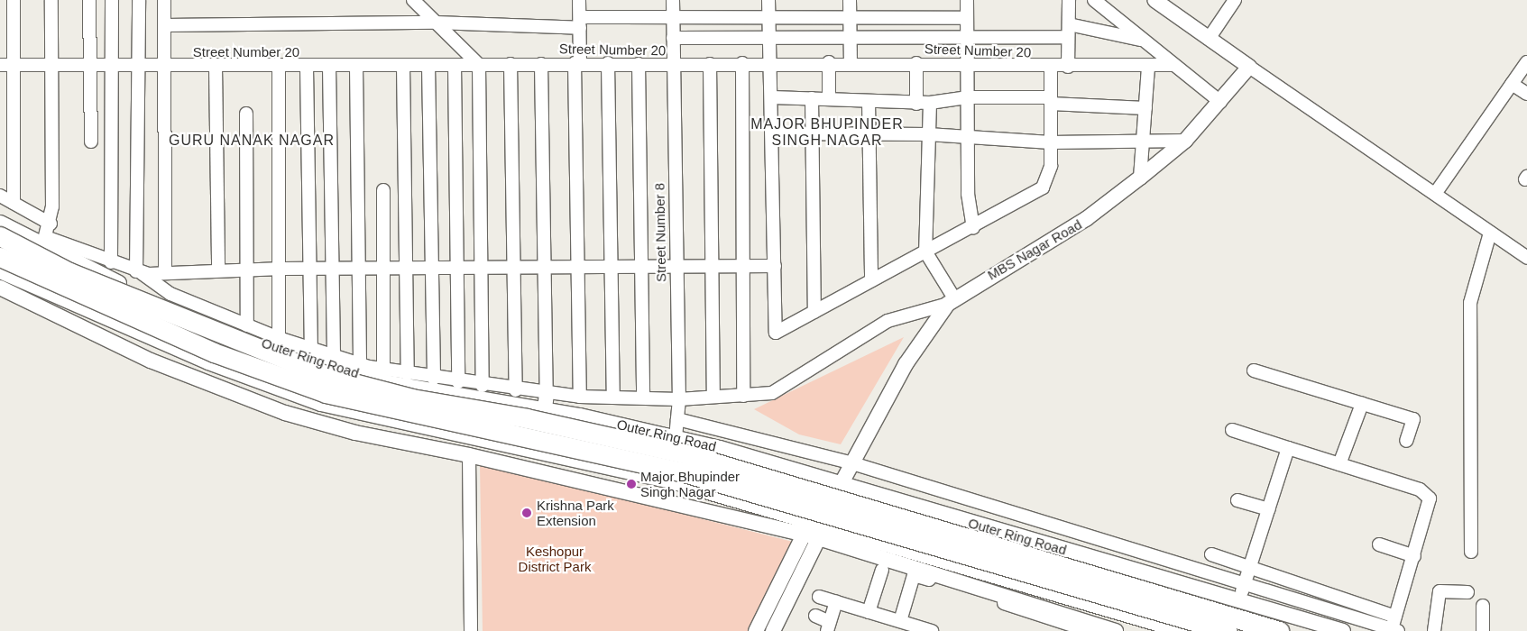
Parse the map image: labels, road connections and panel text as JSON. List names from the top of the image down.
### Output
{
  "streets": {
    "main road": ["Outer Ring Road"],
    "street": ["Street Number 20", "Street Number 8", "MBS Nagar Road"]
  },
  "crossings": [
    ["Street Number 20", "Street Number 8"],
    ["Street Number 8", "Outer Ring Road"],
    ["MBS Nagar Road", "Outer Ring Road"]
  ],
  "districts": ["MAJOR BHUPINDER SINGH NAGAR", "GURU NANAK NAGAR"],
  "parks": ["Keshopur District Park"],
  "places": ["Major Bhupinder Singh Nagar", "Krishna Park Extension"]
}
